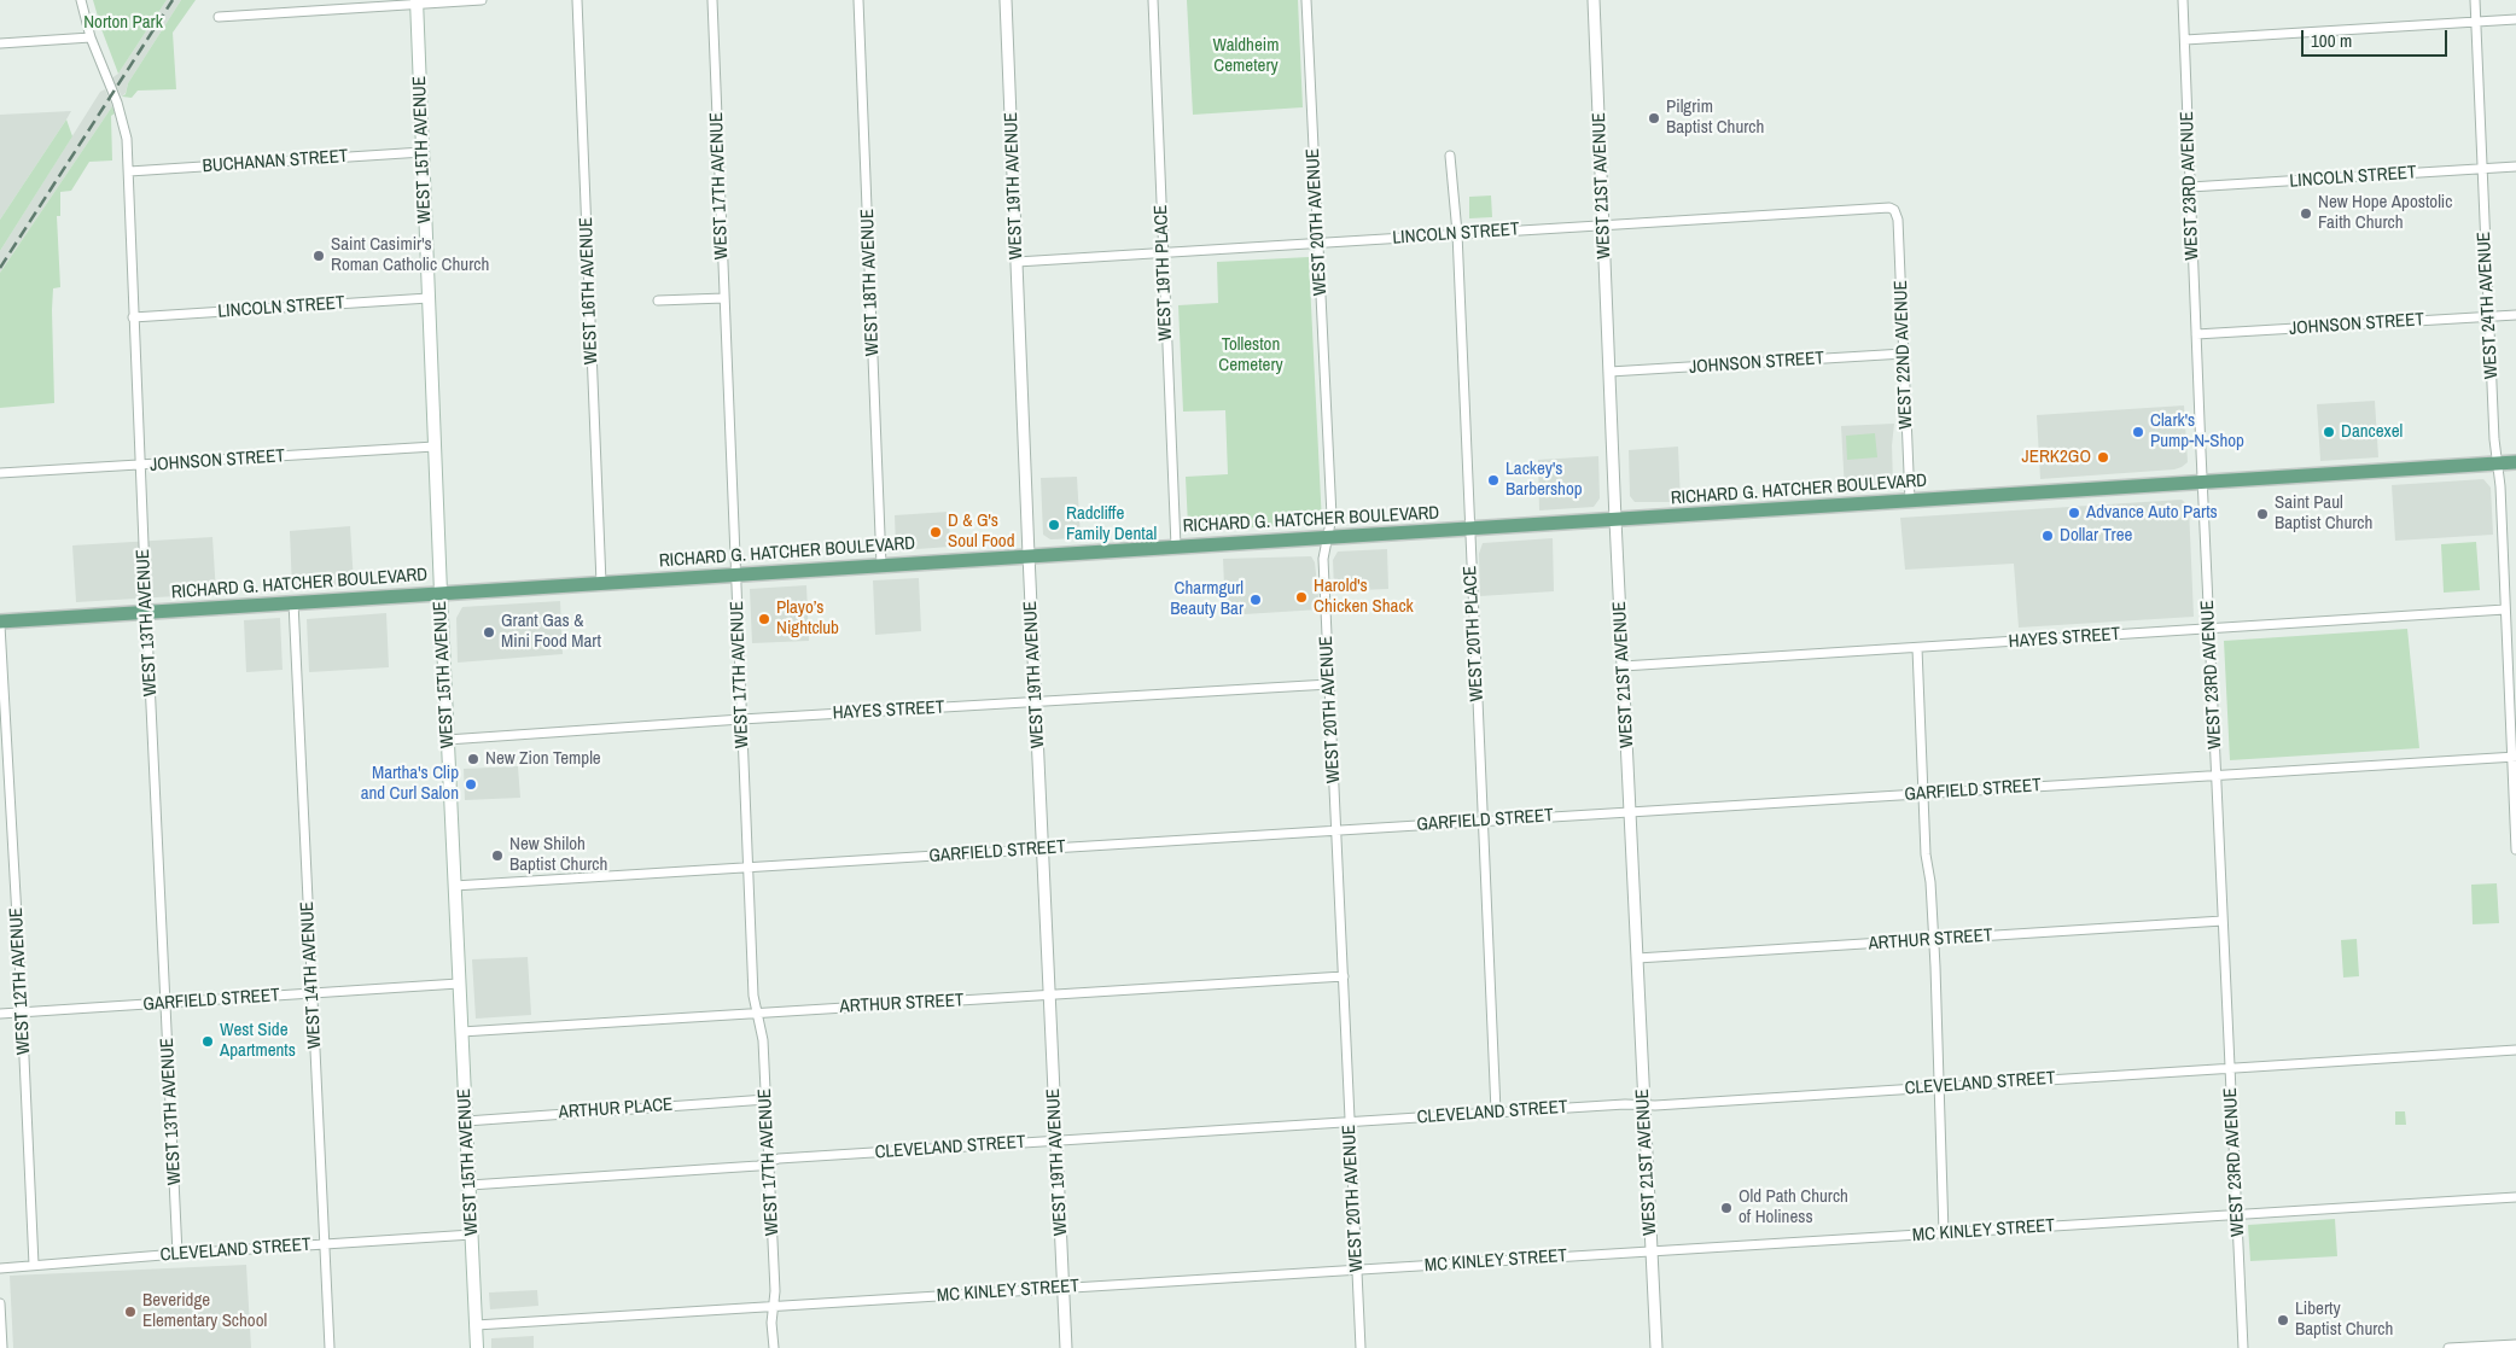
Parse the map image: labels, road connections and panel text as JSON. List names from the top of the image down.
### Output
{
  "streets": {
    "main road": ["WEST 15TH AVENUE", "RICHARD G. HATCHER BOULEVARD"],
    "street": [
      "BUCHANAN STREET",
      "LINCOLN STREET",
      "WEST 17TH AVENUE",
      "WEST 19TH AVENUE",
      "WEST 21ST AVENUE",
      "WEST 23RD AVENUE",
      "WEST 20TH AVENUE",
      "WEST 19TH PLACE",
      "WEST 18TH AVENUE",
      "WEST 16TH AVENUE",
      "WEST 24TH AVENUE",
      "JOHNSON STREET",
      "WEST 22ND AVENUE",
      "WEST 13TH AVENUE",
      "WEST 20TH PLACE",
      "HAYES STREET",
      "GARFIELD STREET",
      "ARTHUR STREET",
      "WEST 14TH AVENUE",
      "WEST 12TH AVENUE",
      "CLEVELAND STREET",
      "ARTHUR PLACE",
      "MC KINLEY STREET"
    ]
  },
  "crossings": [
    ["WEST 15TH AVENUE", "BUCHANAN STREET"],
    ["WEST 15TH AVENUE", "LINCOLN STREET"],
    ["WEST 15TH AVENUE", "JOHNSON STREET"],
    ["WEST 15TH AVENUE", "RICHARD G. HATCHER BOULEVARD"],
    ["WEST 15TH AVENUE", "HAYES STREET"],
    ["WEST 15TH AVENUE", "GARFIELD STREET"],
    ["WEST 15TH AVENUE", "ARTHUR STREET"],
    ["WEST 15TH AVENUE", "CLEVELAND STREET"],
    ["WEST 15TH AVENUE", "ARTHUR PLACE"],
    ["WEST 15TH AVENUE", "MC KINLEY STREET"],
    ["BUCHANAN STREET", "WEST 13TH AVENUE"],
    ["LINCOLN STREET", "WEST 19TH AVENUE"],
    ["LINCOLN STREET", "WEST 21ST AVENUE"],
    ["LINCOLN STREET", "WEST 23RD AVENUE"],
    ["LINCOLN STREET", "WEST 20TH AVENUE"],
    ["LINCOLN STREET", "WEST 19TH PLACE"],
    ["LINCOLN STREET", "WEST 24TH AVENUE"],
    ["LINCOLN STREET", "WEST 22ND AVENUE"],
    ["LINCOLN STREET", "WEST 13TH AVENUE"],
    ["LINCOLN STREET", "WEST 20TH PLACE"],
    ["WEST 17TH AVENUE", "RICHARD G. HATCHER BOULEVARD"],
    ["WEST 17TH AVENUE", "HAYES STREET"],
    ["WEST 17TH AVENUE", "GARFIELD STREET"],
    ["WEST 17TH AVENUE", "ARTHUR STREET"],
    ["WEST 17TH AVENUE", "CLEVELAND STREET"],
    ["WEST 17TH AVENUE", "ARTHUR PLACE"],
    ["WEST 17TH AVENUE", "MC KINLEY STREET"],
    ["WEST 19TH AVENUE", "RICHARD G. HATCHER BOULEVARD"],
    ["WEST 19TH AVENUE", "HAYES STREET"],
    ["WEST 19TH AVENUE", "GARFIELD STREET"],
    ["WEST 19TH AVENUE", "ARTHUR STREET"],
    ["WEST 19TH AVENUE", "CLEVELAND STREET"],
    ["WEST 19TH AVENUE", "MC KINLEY STREET"],
    ["WEST 21ST AVENUE", "JOHNSON STREET"],
    ["WEST 21ST AVENUE", "RICHARD G. HATCHER BOULEVARD"],
    ["WEST 21ST AVENUE", "HAYES STREET"],
    ["WEST 21ST AVENUE", "GARFIELD STREET"],
    ["WEST 21ST AVENUE", "ARTHUR STREET"],
    ["WEST 21ST AVENUE", "CLEVELAND STREET"],
    ["WEST 21ST AVENUE", "MC KINLEY STREET"],
    ["WEST 23RD AVENUE", "JOHNSON STREET"],
    ["WEST 23RD AVENUE", "RICHARD G. HATCHER BOULEVARD"],
    ["WEST 23RD AVENUE", "HAYES STREET"],
    ["WEST 23RD AVENUE", "GARFIELD STREET"],
    ["WEST 23RD AVENUE", "ARTHUR STREET"],
    ["WEST 23RD AVENUE", "CLEVELAND STREET"],
    ["WEST 23RD AVENUE", "MC KINLEY STREET"],
    ["WEST 20TH AVENUE", "RICHARD G. HATCHER BOULEVARD"],
    ["WEST 20TH AVENUE", "HAYES STREET"],
    ["WEST 20TH AVENUE", "GARFIELD STREET"],
    ["WEST 20TH AVENUE", "ARTHUR STREET"],
    ["WEST 20TH AVENUE", "CLEVELAND STREET"],
    ["WEST 20TH AVENUE", "MC KINLEY STREET"],
    ["WEST 19TH PLACE", "RICHARD G. HATCHER BOULEVARD"],
    ["WEST 18TH AVENUE", "RICHARD G. HATCHER BOULEVARD"],
    ["WEST 16TH AVENUE", "RICHARD G. HATCHER BOULEVARD"],
    ["WEST 24TH AVENUE", "JOHNSON STREET"],
    ["WEST 24TH AVENUE", "RICHARD G. HATCHER BOULEVARD"],
    ["WEST 24TH AVENUE", "HAYES STREET"],
    ["WEST 24TH AVENUE", "GARFIELD STREET"],
    ["JOHNSON STREET", "WEST 22ND AVENUE"],
    ["JOHNSON STREET", "WEST 13TH AVENUE"],
    ["WEST 22ND AVENUE", "RICHARD G. HATCHER BOULEVARD"],
    ["RICHARD G. HATCHER BOULEVARD", "WEST 13TH AVENUE"],
    ["RICHARD G. HATCHER BOULEVARD", "WEST 20TH PLACE"],
    ["RICHARD G. HATCHER BOULEVARD", "WEST 14TH AVENUE"],
    ["RICHARD G. HATCHER BOULEVARD", "WEST 12TH AVENUE"],
    ["WEST 13TH AVENUE", "GARFIELD STREET"],
    ["WEST 13TH AVENUE", "CLEVELAND STREET"],
    ["WEST 20TH PLACE", "GARFIELD STREET"],
    ["WEST 20TH PLACE", "CLEVELAND STREET"],
    ["GARFIELD STREET", "WEST 14TH AVENUE"],
    ["GARFIELD STREET", "WEST 12TH AVENUE"],
    ["WEST 14TH AVENUE", "CLEVELAND STREET"],
    ["WEST 12TH AVENUE", "CLEVELAND STREET"]
  ],
  "parks": ["Norton Park", "Waldheim Cemetery", "Tolleston Cemetery"],
  "places": [
    "Pilgrim Baptist Church",
    "New Hope Apostolic Faith Church",
    "Saint Casimir's Roman Catholic Church",
    "Clark's Pump-N-Shop",
    "Dancexel",
    "JERK2GO",
    "Lackey's Barbershop",
    "Advance Auto Parts",
    "Saint Paul Baptist Church",
    "Radcliffe Family Dental",
    "D & G's Soul Food",
    "Dollar Tree",
    "Harold's Chicken Shack",
    "Charmgurl Beauty Bar",
    "Playo’s Nightclub",
    "Grant Gas & Mini Food Mart",
    "New Zion Temple",
    "Martha's Clip and Curl Salon",
    "New Shiloh Baptist Church",
    "West Side Apartments",
    "Old Path Church of Holiness",
    "Beveridge Elementary School",
    "Liberty Baptist Church"
  ],
  "scale_bar": "100 m"
}
